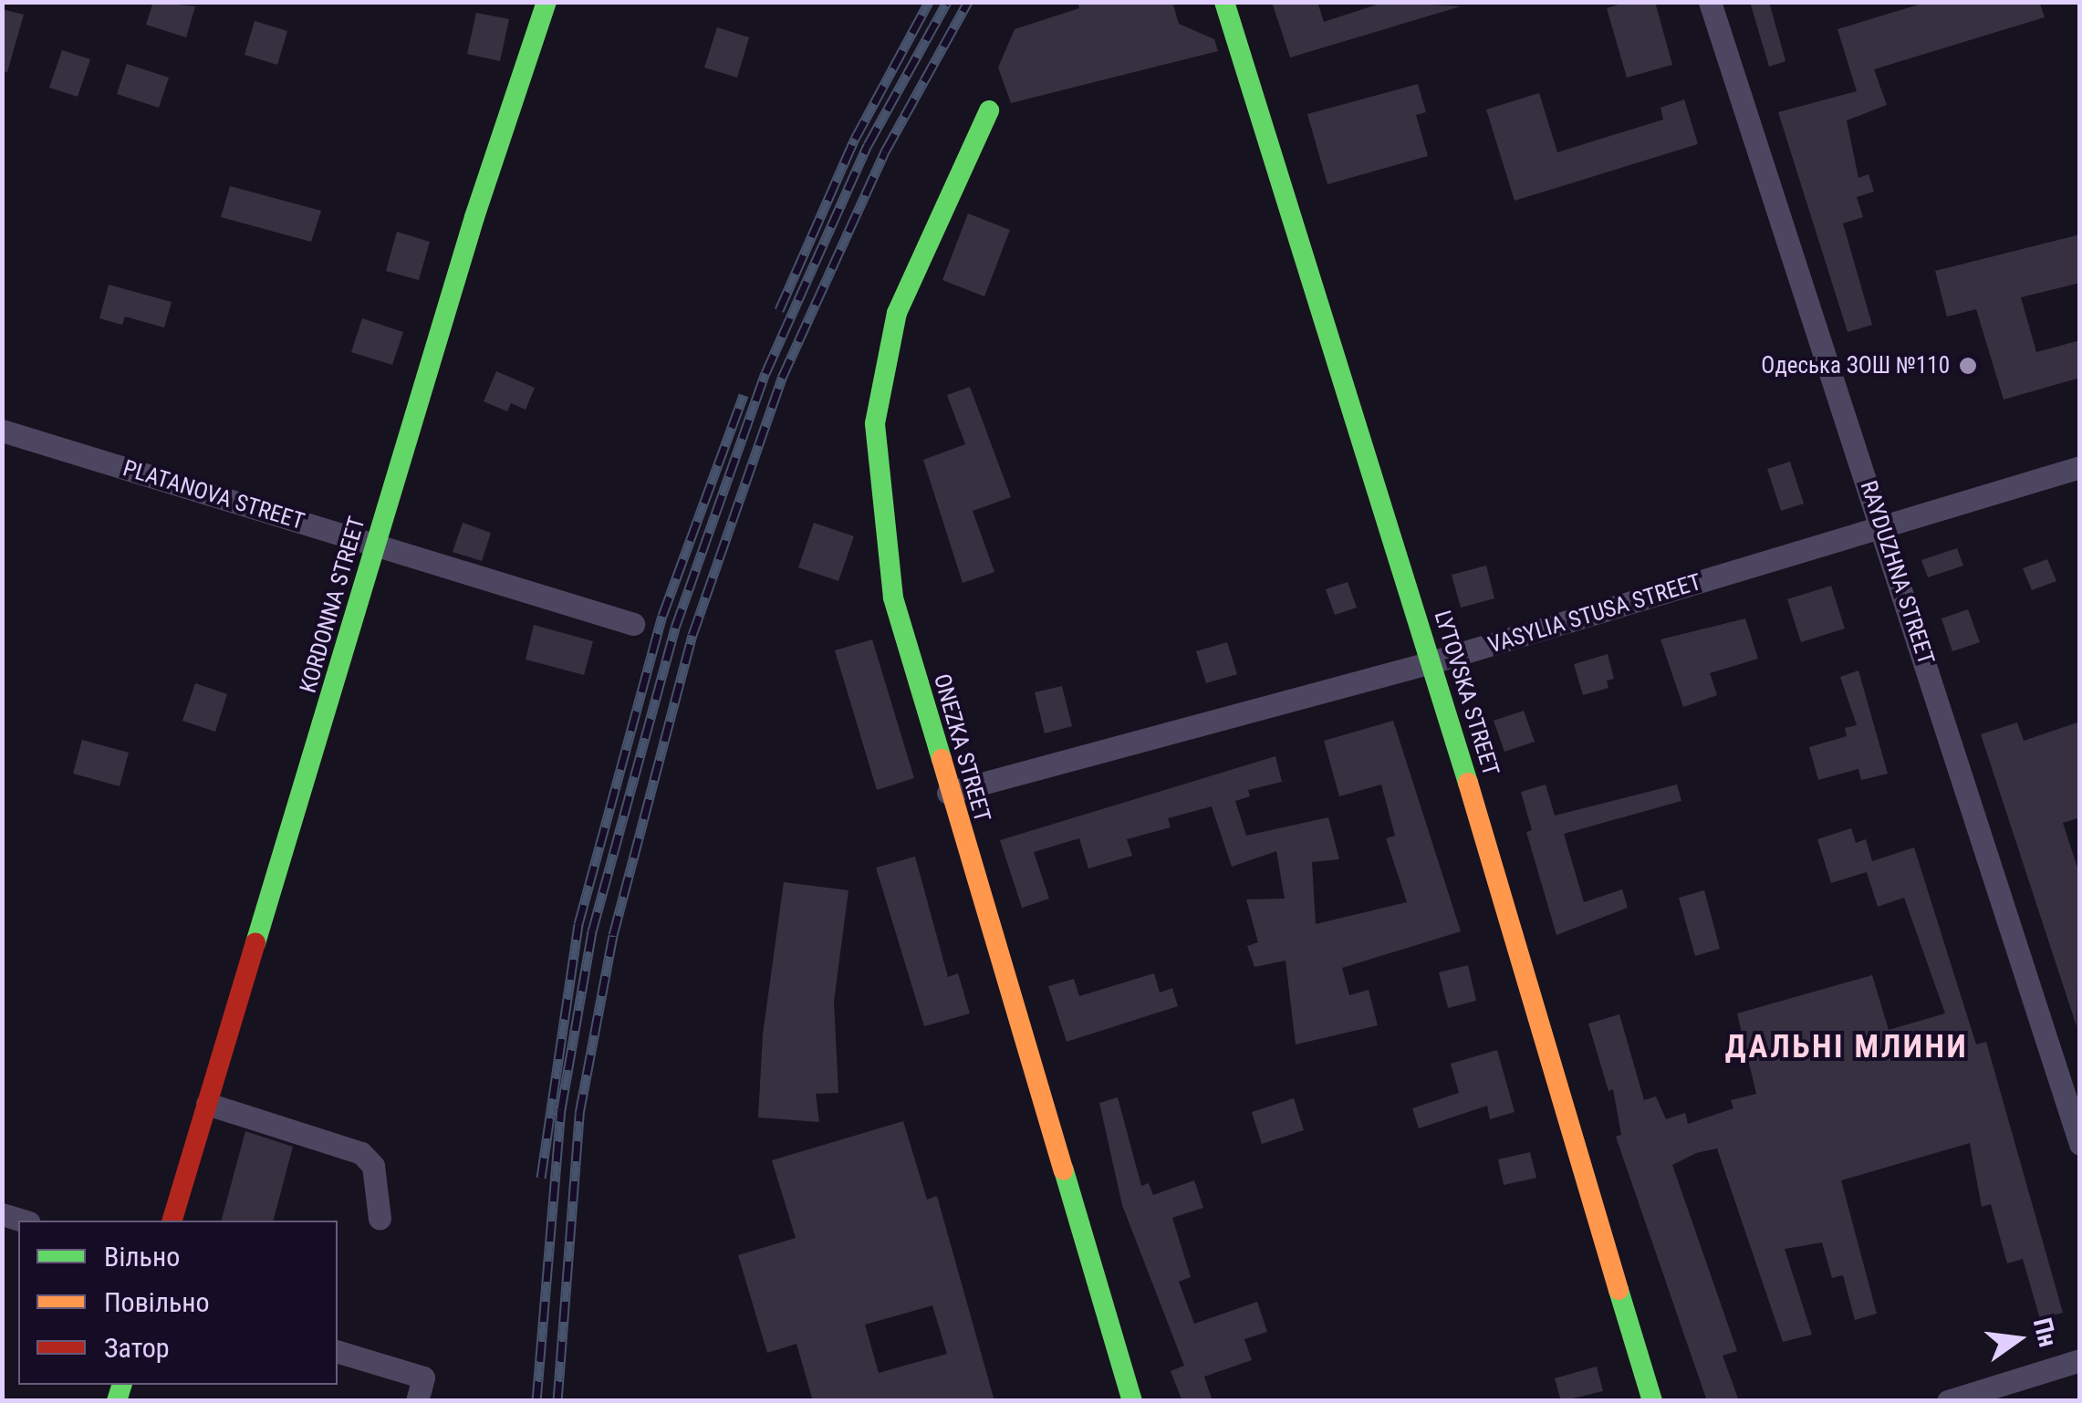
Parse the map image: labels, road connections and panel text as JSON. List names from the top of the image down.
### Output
{
  "streets": {
    "street": [
      "PLATANOVA STREET",
      "RAYDUZHNA STREET",
      "KORDONNA STREET",
      "VASYLIA STUSA STREET",
      "LYTOVSKA STREET",
      "ONEZKA STREET"
    ]
  },
  "crossings": [
    ["PLATANOVA STREET", "KORDONNA STREET"],
    ["RAYDUZHNA STREET", "VASYLIA STUSA STREET"],
    ["VASYLIA STUSA STREET", "LYTOVSKA STREET"],
    ["VASYLIA STUSA STREET", "ONEZKA STREET"]
  ],
  "districts": ["ДАЛЬНІ МЛИНИ"],
  "places": ["Одеська ЗОШ №110"],
  "legend": ["Вільно", "Повільно", "Затор"],
  "north": "right"
}
